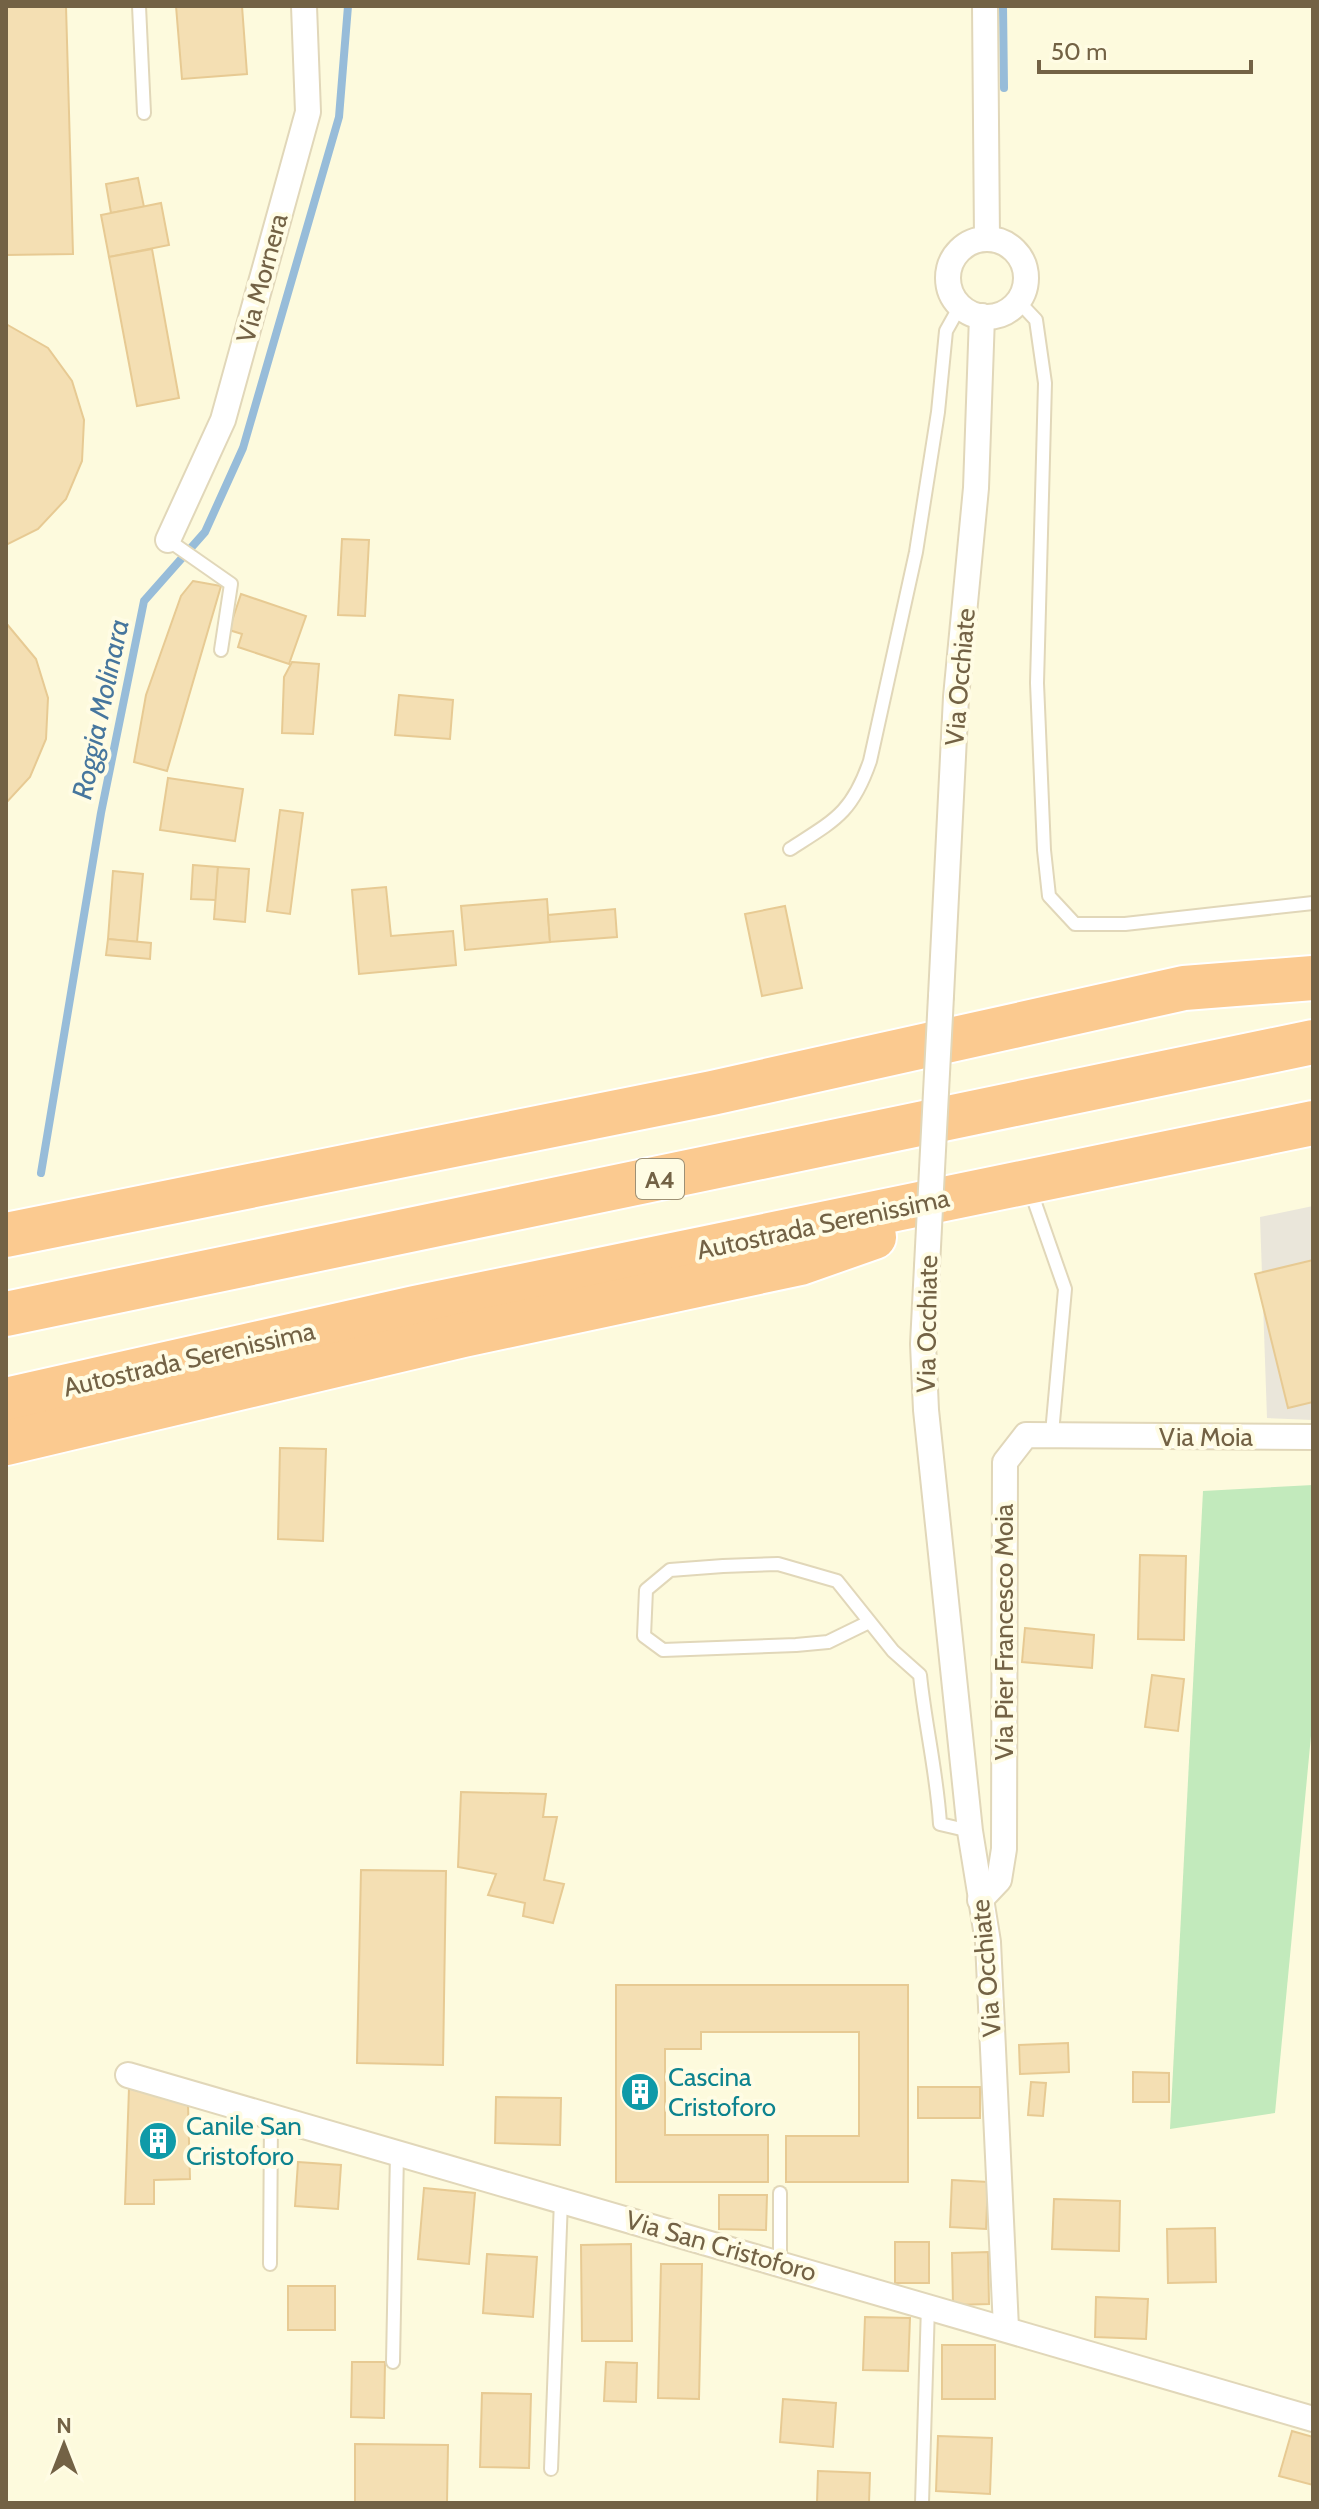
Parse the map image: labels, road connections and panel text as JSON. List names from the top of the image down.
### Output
{
  "streets": {
    "highway": ["A4", "Autostrada Serenissima"],
    "street": [
      "Via Mornera",
      "Via Occhiate",
      "Via Moia",
      "Via Pier Francesco Moia",
      "Via San Cristoforo"
    ]
  },
  "crossings": [
    ["Via Occhiate", "Via Pier Francesco Moia"],
    ["Via Occhiate", "Via San Cristoforo"],
    ["Via Moia", "Via Pier Francesco Moia"]
  ],
  "water": ["Roggia Molinara"],
  "places": {
    "building": ["Cascina Cristoforo", "Canile San Cristoforo"]
  },
  "scale_bar": "50 m",
  "north": "top"
}
